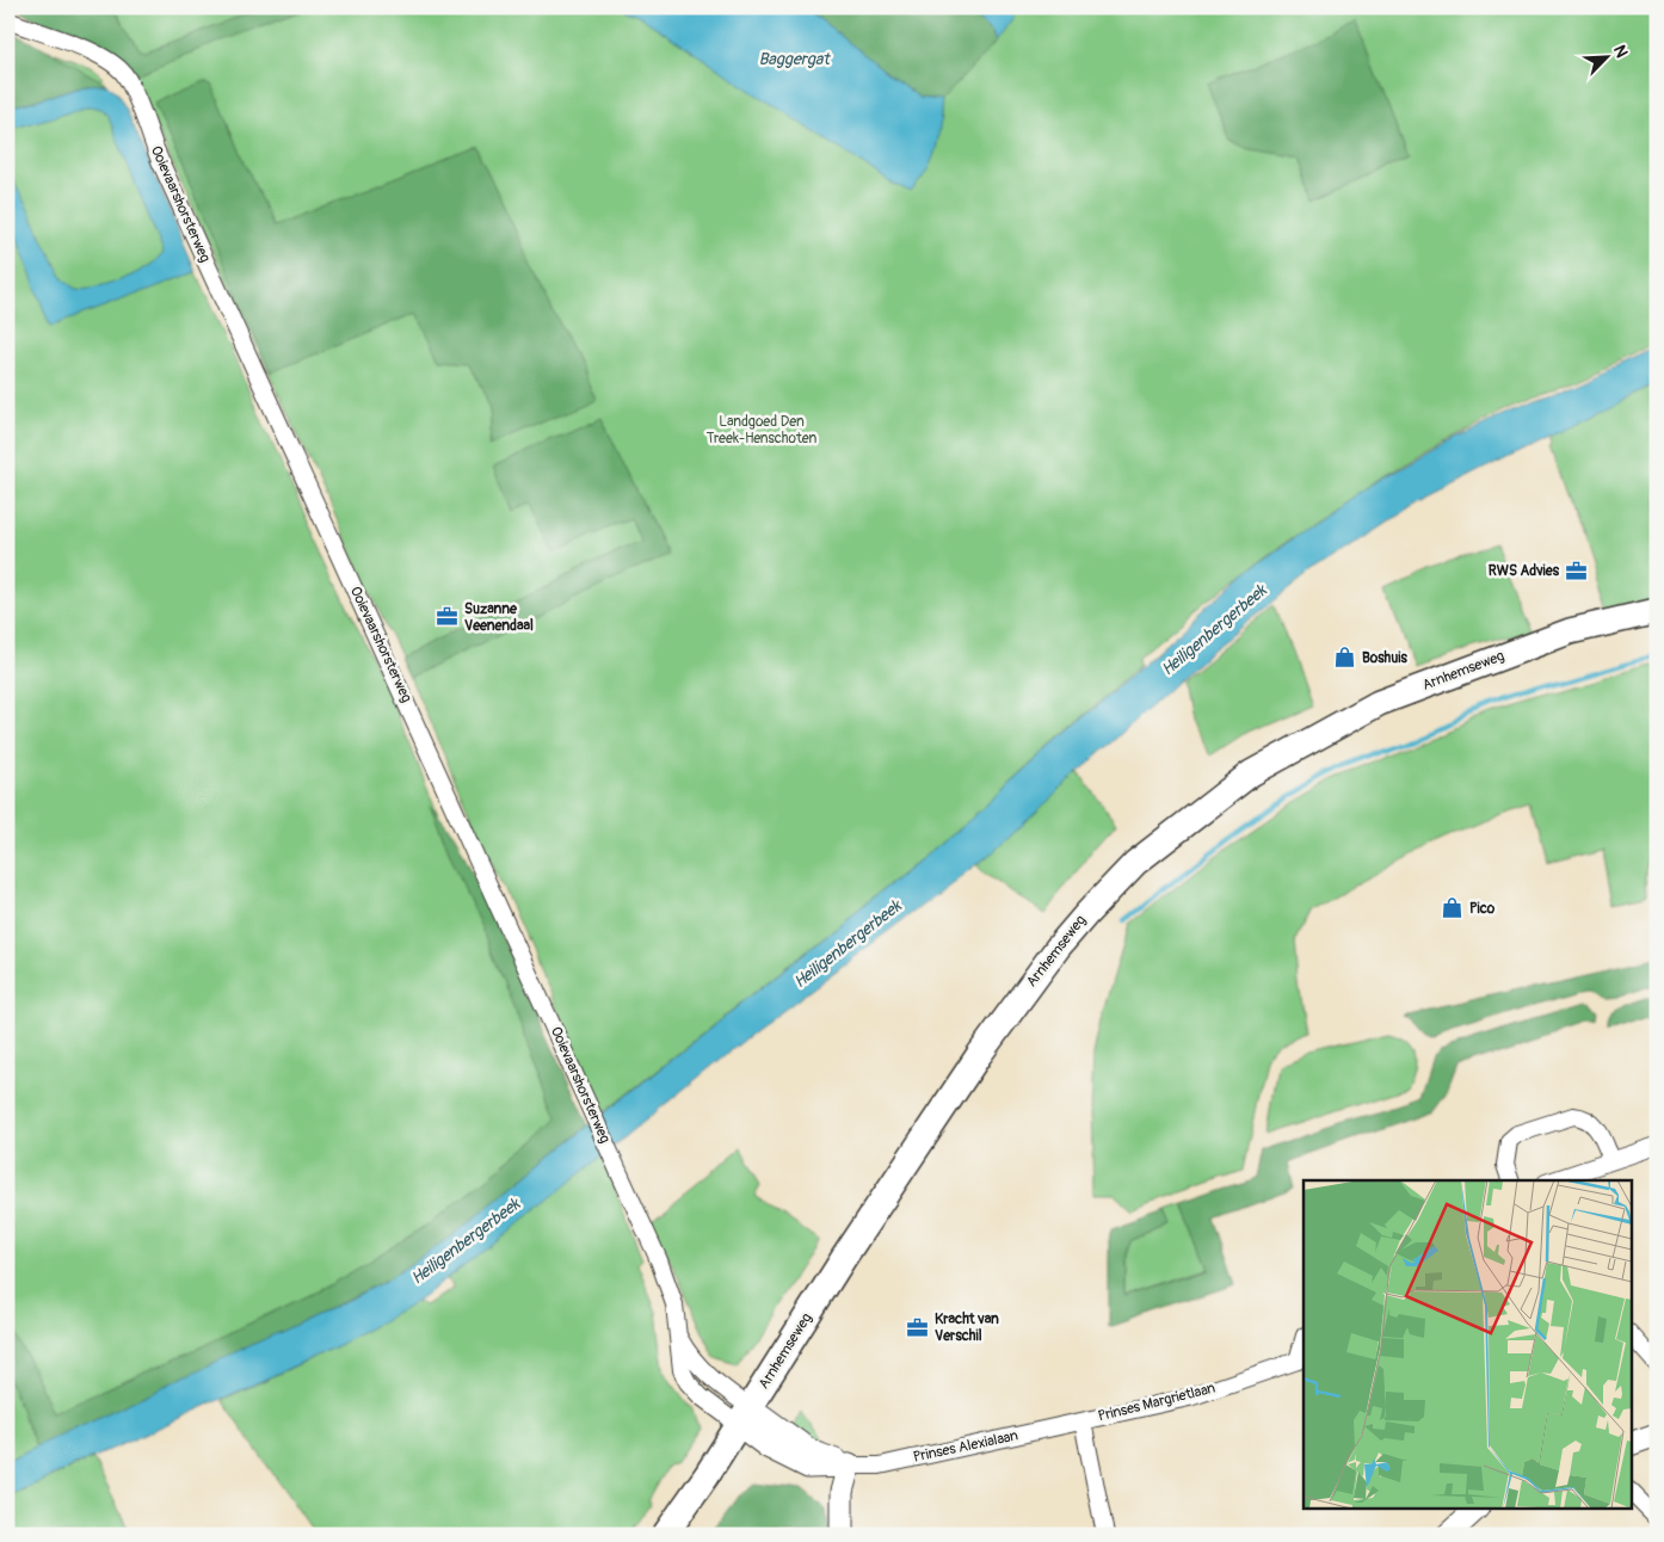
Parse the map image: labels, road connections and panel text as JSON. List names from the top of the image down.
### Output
{
  "streets": {
    "main road": ["Arnhemseweg"],
    "street": ["Ooievaarshorsterweg", "Prinses Margrietlaan", "Prinses Alexialaan"]
  },
  "crossings": [
    ["Ooievaarshorsterweg", "Arnhemseweg"],
    ["Prinses Margrietlaan", "Prinses Alexialaan"]
  ],
  "water": ["Baggergat", "Heiligenbergerbeek"],
  "parks": ["Landgoed Den Treek-Henschoten"],
  "places": {
    "office": ["RWS Advies", "Suzanne Veenendaal", "Kracht van Verschil"],
    "shop": ["Boshuis", "Pico"]
  },
  "north": "top right"
}
